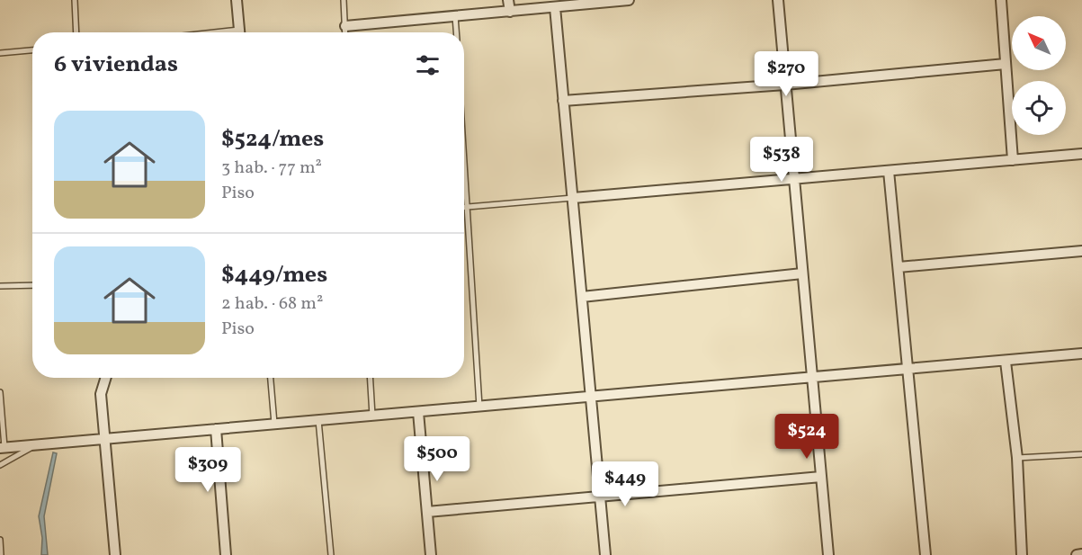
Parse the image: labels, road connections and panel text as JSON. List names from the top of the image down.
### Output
{
  "north": "top left",
  "page": {
    "heading": "6 viviendas",
    "price": [
      "$270",
      "$538",
      "$524",
      "$500",
      "$309",
      "$449"
    ],
    "list": [
      {
        "name": "$524/mes",
        "note": "3 hab. · 77 m² · Piso"
      },
      {
        "name": "$449/mes",
        "note": "2 hab. · 68 m² · Piso"
      }
    ]
  }
}
